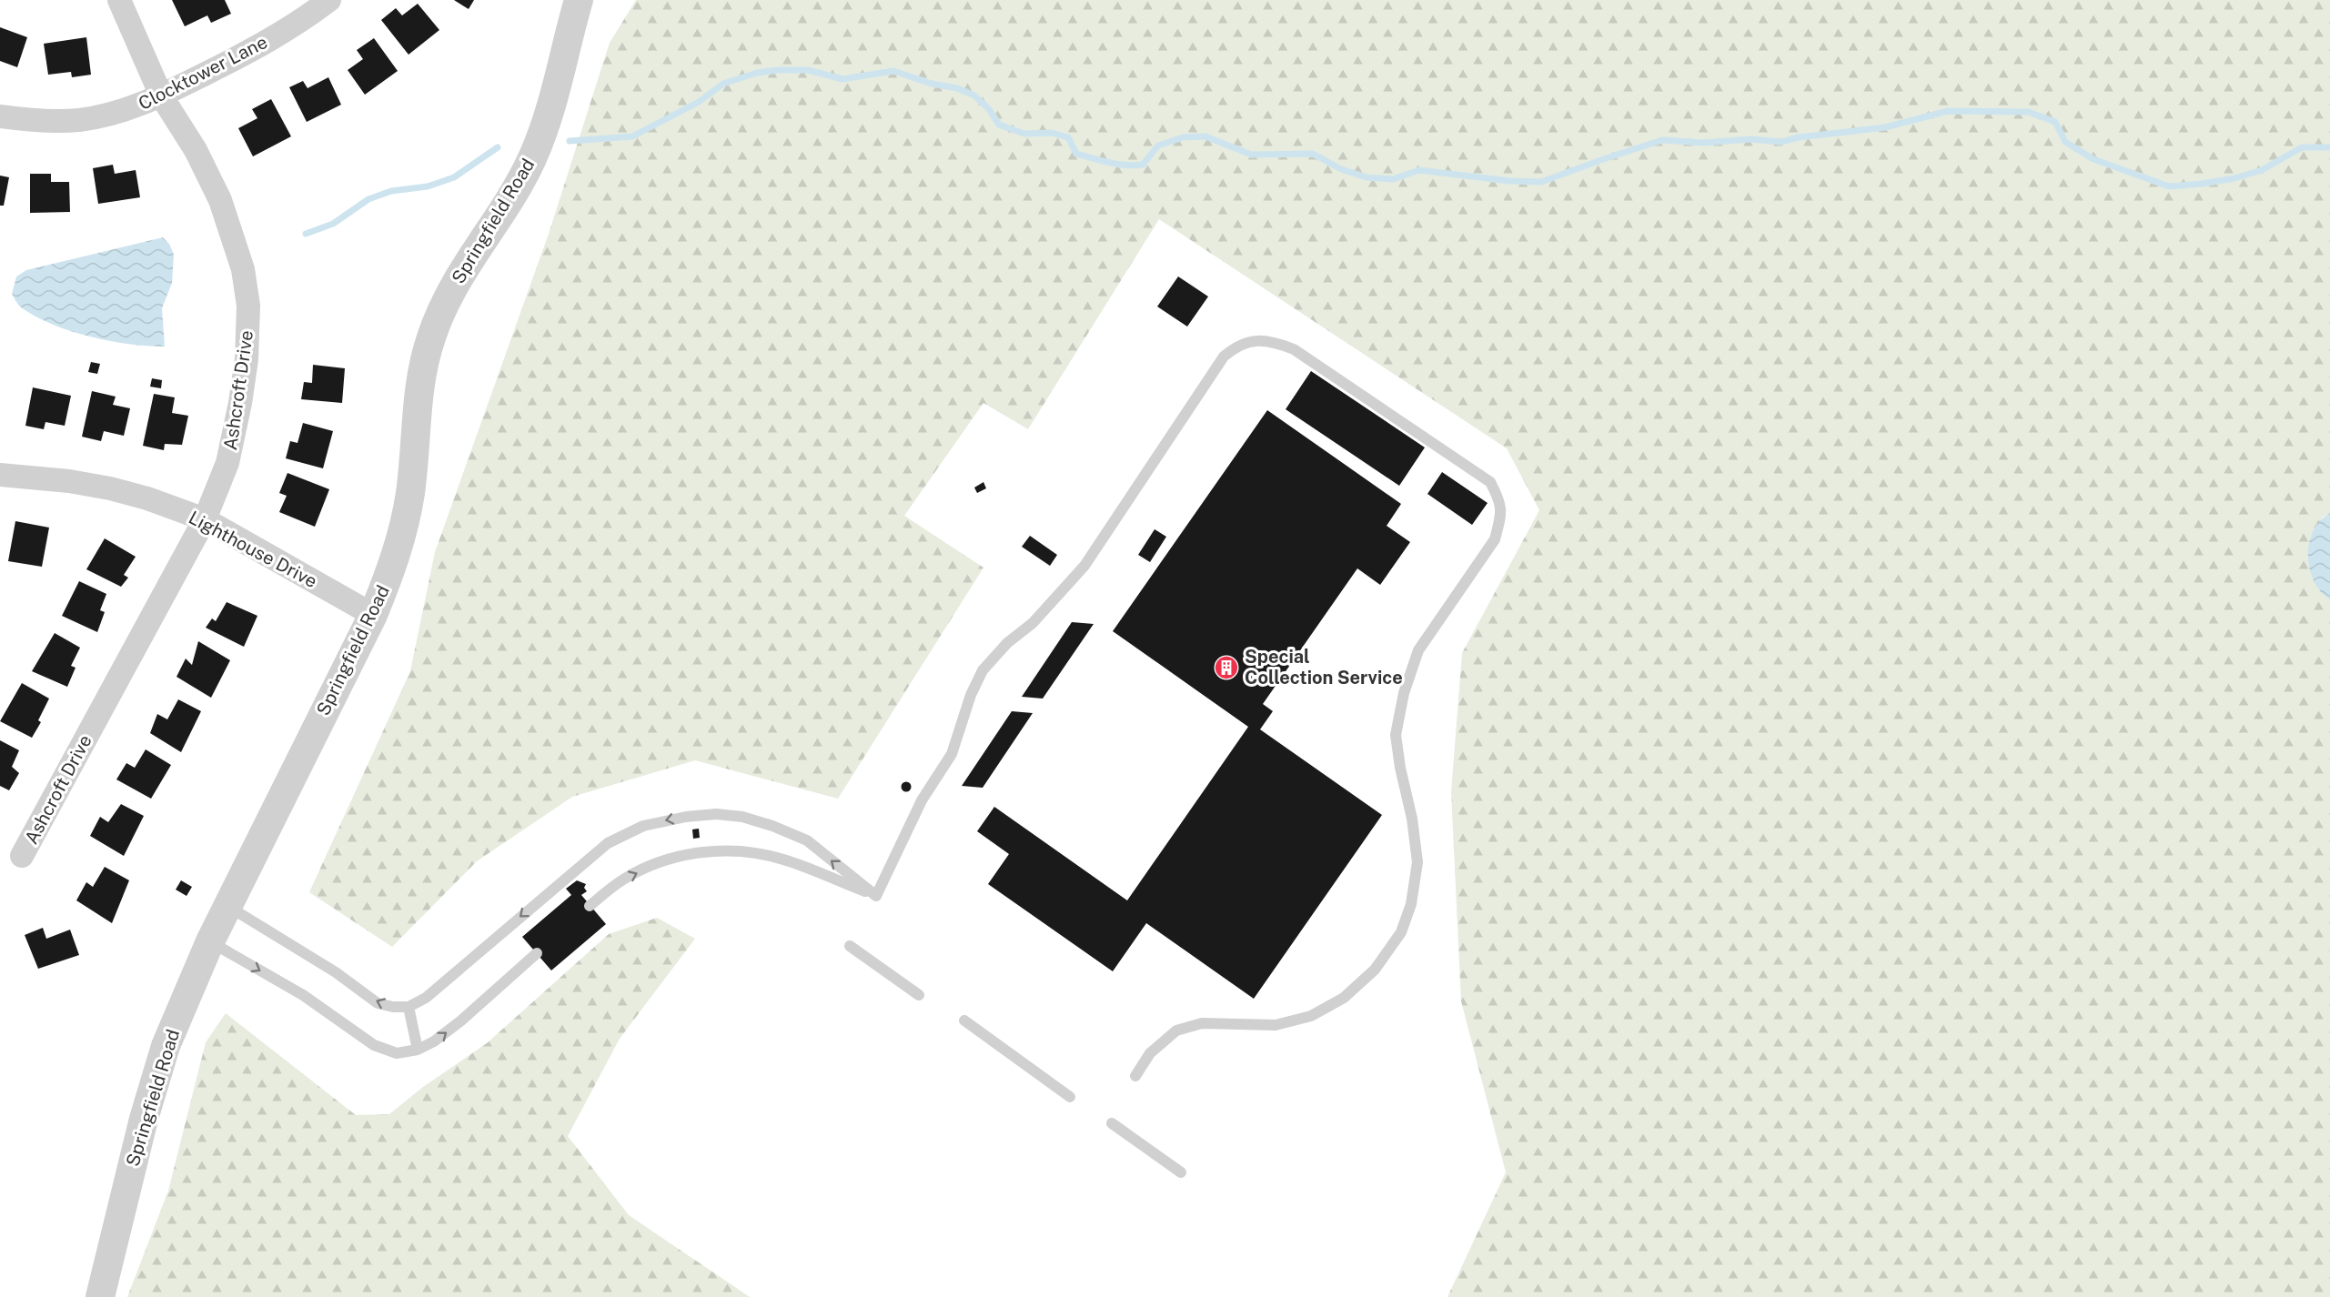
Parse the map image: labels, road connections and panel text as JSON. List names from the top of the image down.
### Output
{
  "streets": {
    "street": [
      "Clocktower Lane",
      "Springfield Road",
      "Ashcroft Drive",
      "Lighthouse Drive"
    ]
  },
  "crossings": [
    ["Clocktower Lane", "Ashcroft Drive"],
    ["Springfield Road", "Lighthouse Drive"],
    ["Ashcroft Drive", "Lighthouse Drive"]
  ],
  "places": {
    "building": ["Special Collection Service"]
  }
}
